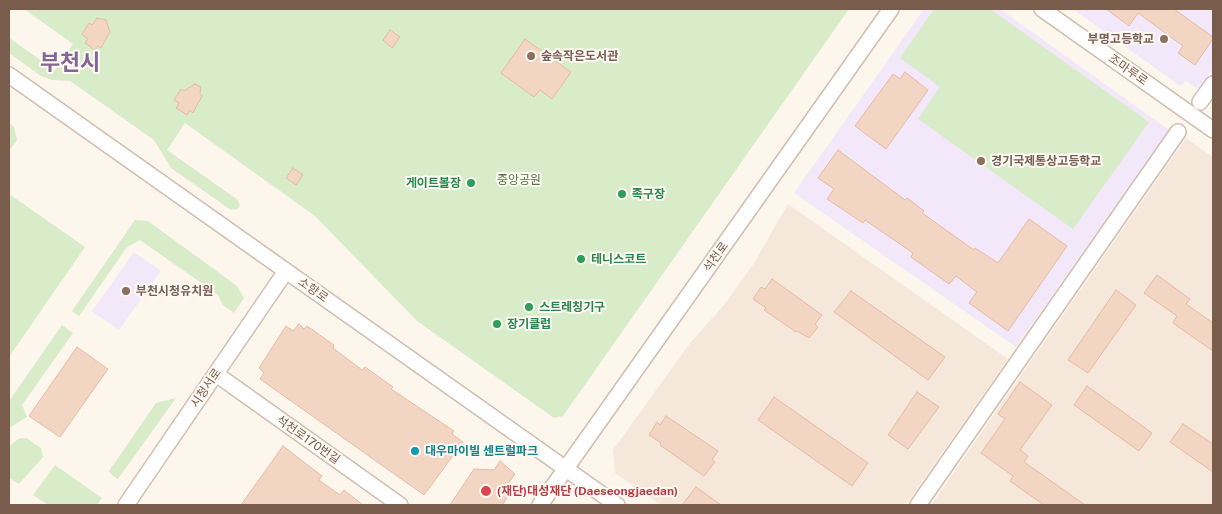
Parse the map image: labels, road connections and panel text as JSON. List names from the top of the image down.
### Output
{
  "streets": {
    "street": [
      "조마루로",
      "석천로",
      "소향로",
      "시청서로",
      "석천로170번길"
    ]
  },
  "crossings": [
    ["석천로", "소향로"],
    ["소향로", "시청서로"],
    ["시청서로", "석천로170번길"]
  ],
  "districts": ["부천시"],
  "parks": ["중앙공원"],
  "places": [
    "부명고등학교",
    "숲속작은도서관",
    "경기국제통상고등학교",
    "게이트볼장",
    "족구장",
    "테니스코트",
    "부천시청유치원",
    "스트레칭기구",
    "장기클럽",
    "대우마이빌 센트럴파크",
    "(재단)대성재단 (Daeseongjaedan)"
  ]
}
